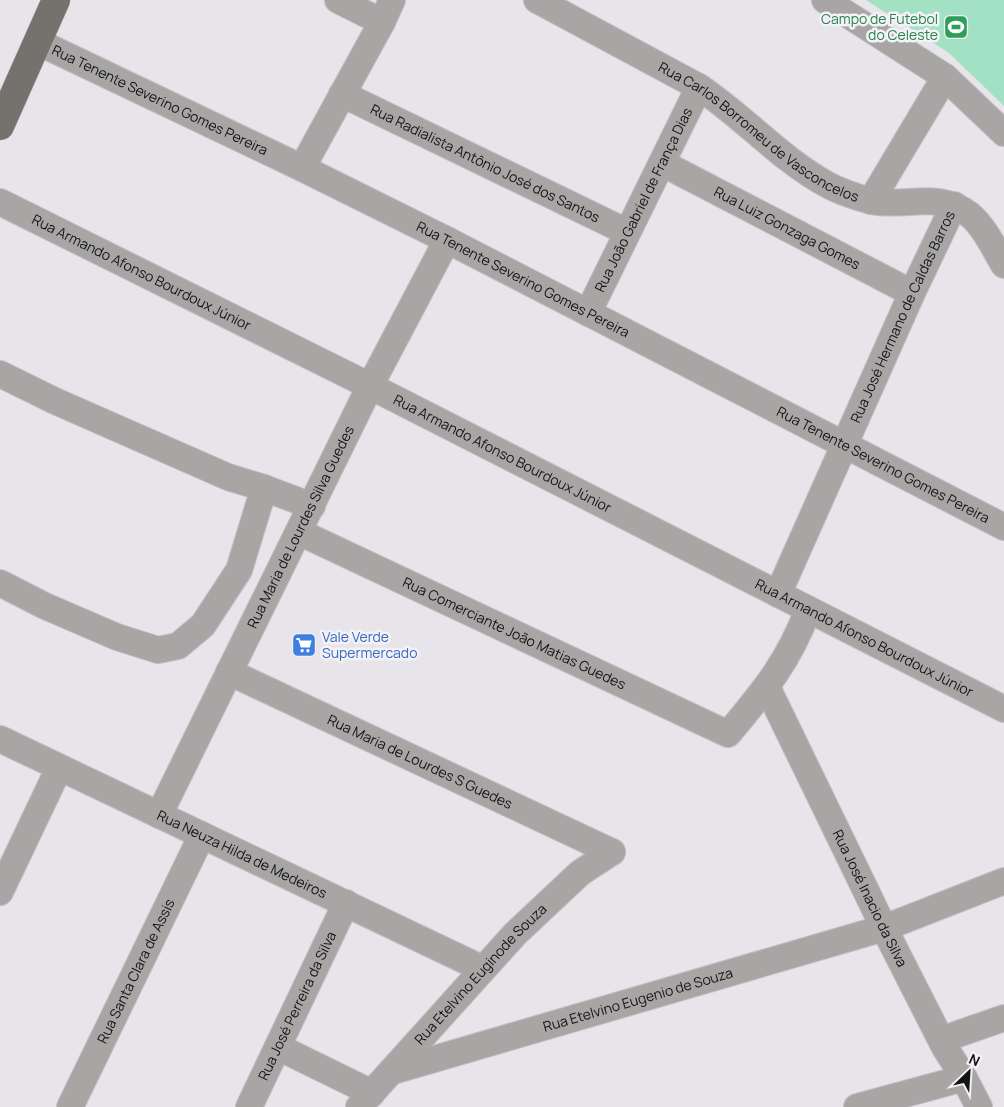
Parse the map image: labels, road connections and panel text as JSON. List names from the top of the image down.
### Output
{
  "streets": {
    "street": [
      "Rua Tenente Severino Gomes Pereira",
      "Rua Carlos Borromeu de Vasconcelos",
      "Rua Radialista Antônio José dos Santos",
      "Rua João Gabriel de França Dias",
      "Rua Luiz Gonzaga Gomes",
      "Rua Armando Afonso Bourdoux Júnior",
      "Rua José Hermano de Caldas Barros",
      "Rua Maria de Lourdes Silva Guedes",
      "Rua Comerciante João Matias Guedes",
      "Rua Maria de Lourdes S Guedes",
      "Rua Neuza Hilda de Medeiros",
      "Rua José Inacio da Silva",
      "Rua Santa Clara de Assis",
      "Rua Etelvino Euginode Souza",
      "Rua Etelvino Eugenio de Souza",
      "Rua José Perreira da Silva"
    ]
  },
  "crossings": [
    ["Rua Tenente Severino Gomes Pereira", "Rua João Gabriel de França Dias"],
    ["Rua Tenente Severino Gomes Pereira", "Rua José Hermano de Caldas Barros"],
    ["Rua Tenente Severino Gomes Pereira", "Rua Maria de Lourdes Silva Guedes"],
    ["Rua Carlos Borromeu de Vasconcelos", "Rua João Gabriel de França Dias"],
    ["Rua Carlos Borromeu de Vasconcelos", "Rua José Hermano de Caldas Barros"],
    ["Rua Radialista Antônio José dos Santos", "Rua João Gabriel de França Dias"],
    ["Rua João Gabriel de França Dias", "Rua Luiz Gonzaga Gomes"],
    ["Rua Luiz Gonzaga Gomes", "Rua José Hermano de Caldas Barros"],
    ["Rua Armando Afonso Bourdoux Júnior", "Rua José Hermano de Caldas Barros"],
    ["Rua Armando Afonso Bourdoux Júnior", "Rua Maria de Lourdes Silva Guedes"],
    ["Rua Maria de Lourdes Silva Guedes", "Rua Comerciante João Matias Guedes"],
    ["Rua Maria de Lourdes Silva Guedes", "Rua Maria de Lourdes S Guedes"],
    ["Rua Maria de Lourdes Silva Guedes", "Rua Neuza Hilda de Medeiros"],
    ["Rua Comerciante João Matias Guedes", "Rua José Inacio da Silva"],
    ["Rua Maria de Lourdes S Guedes", "Rua Etelvino Euginode Souza"],
    ["Rua Neuza Hilda de Medeiros", "Rua Santa Clara de Assis"],
    ["Rua Neuza Hilda de Medeiros", "Rua Etelvino Euginode Souza"],
    ["Rua Neuza Hilda de Medeiros", "Rua José Perreira da Silva"],
    ["Rua José Inacio da Silva", "Rua Etelvino Eugenio de Souza"],
    ["Rua Etelvino Euginode Souza", "Rua Etelvino Eugenio de Souza"]
  ],
  "places": {
    "sports": ["Campo de Futebol do Celeste"],
    "supermarket": ["Vale Verde Supermercado"]
  },
  "north": "top right"
}
